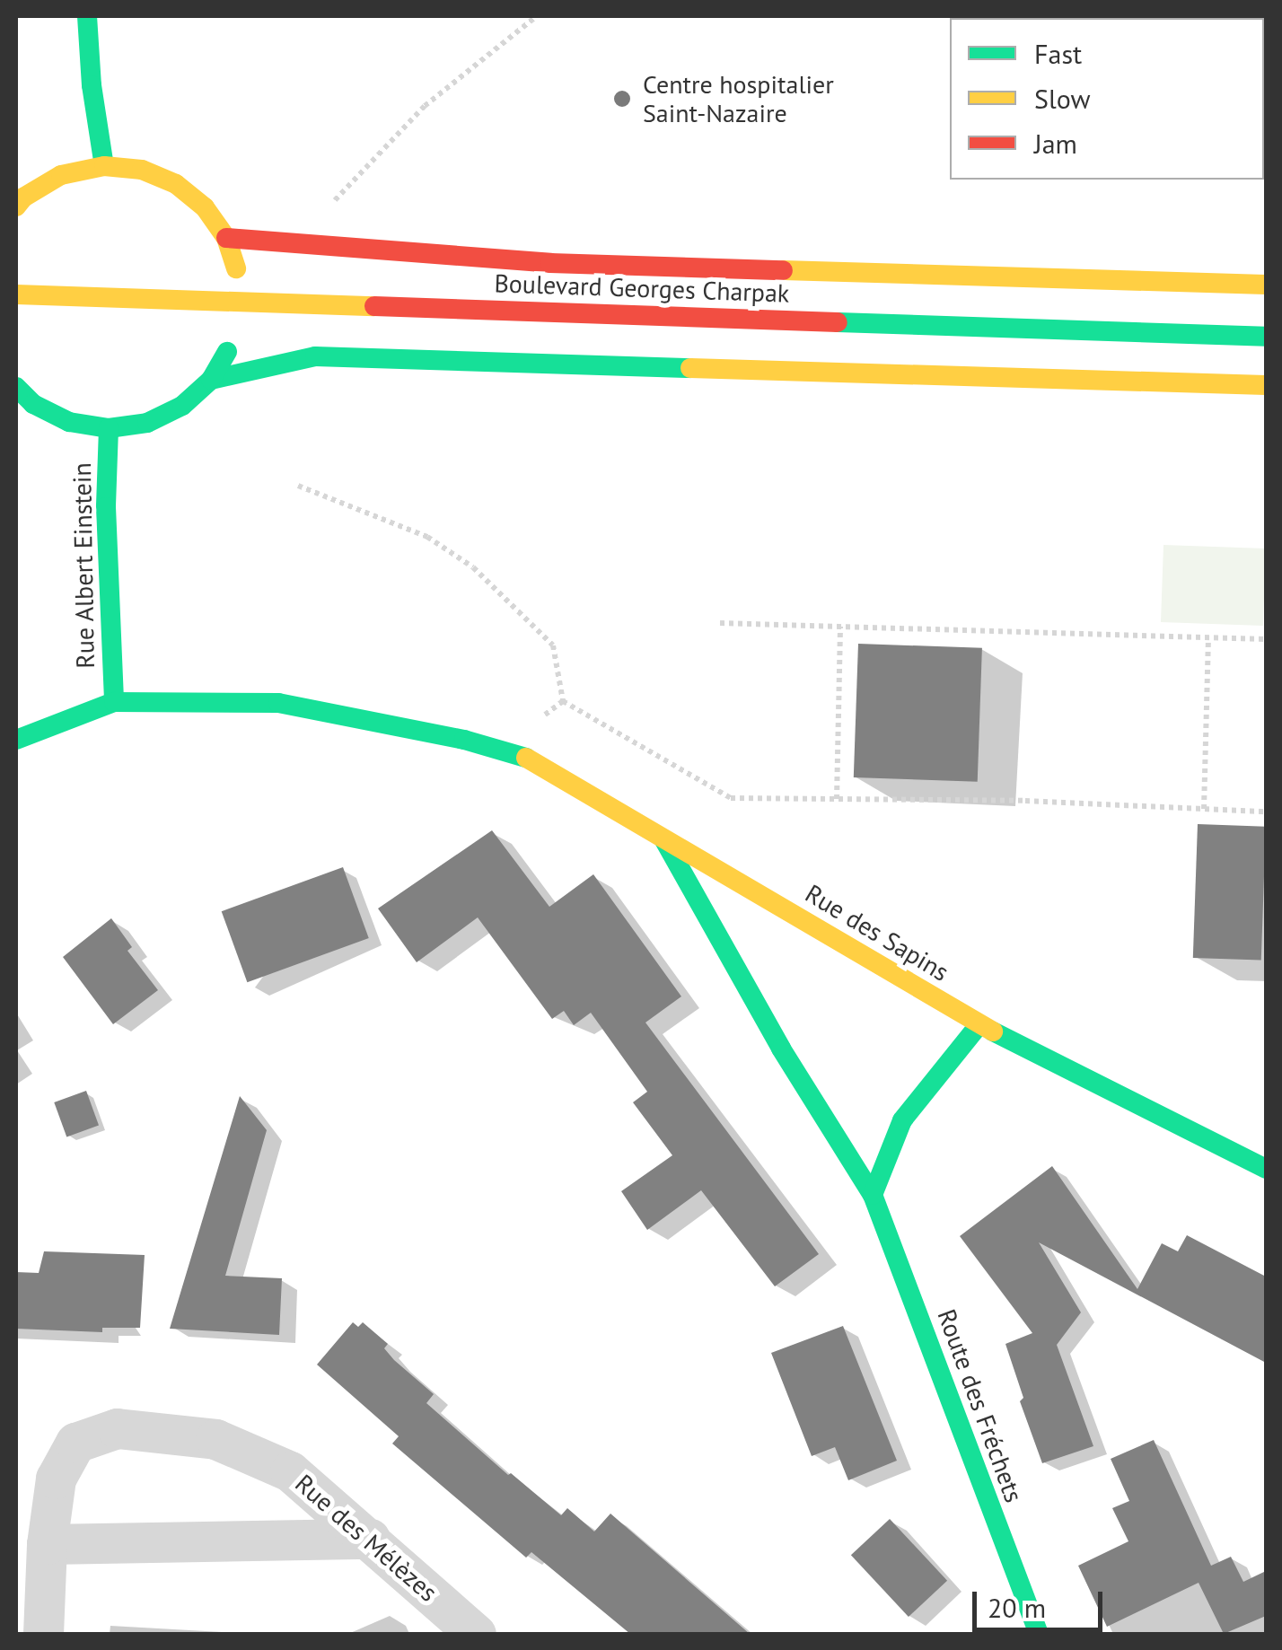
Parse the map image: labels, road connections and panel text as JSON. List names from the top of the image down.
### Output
{
  "streets": {
    "street": [
      "Boulevard Georges Charpak",
      "Rue Albert Einstein",
      "Rue des Sapins",
      "Route des Fréchets",
      "Rue des Mélèzes"
    ]
  },
  "crossings": [
    ["Rue Albert Einstein", "Rue des Sapins"],
    ["Rue des Sapins", "Route des Fréchets"]
  ],
  "places": ["Centre hospitalier Saint-Nazaire"],
  "legend": ["Fast", "Slow", "Jam"],
  "scale_bar": "20 m"
}
